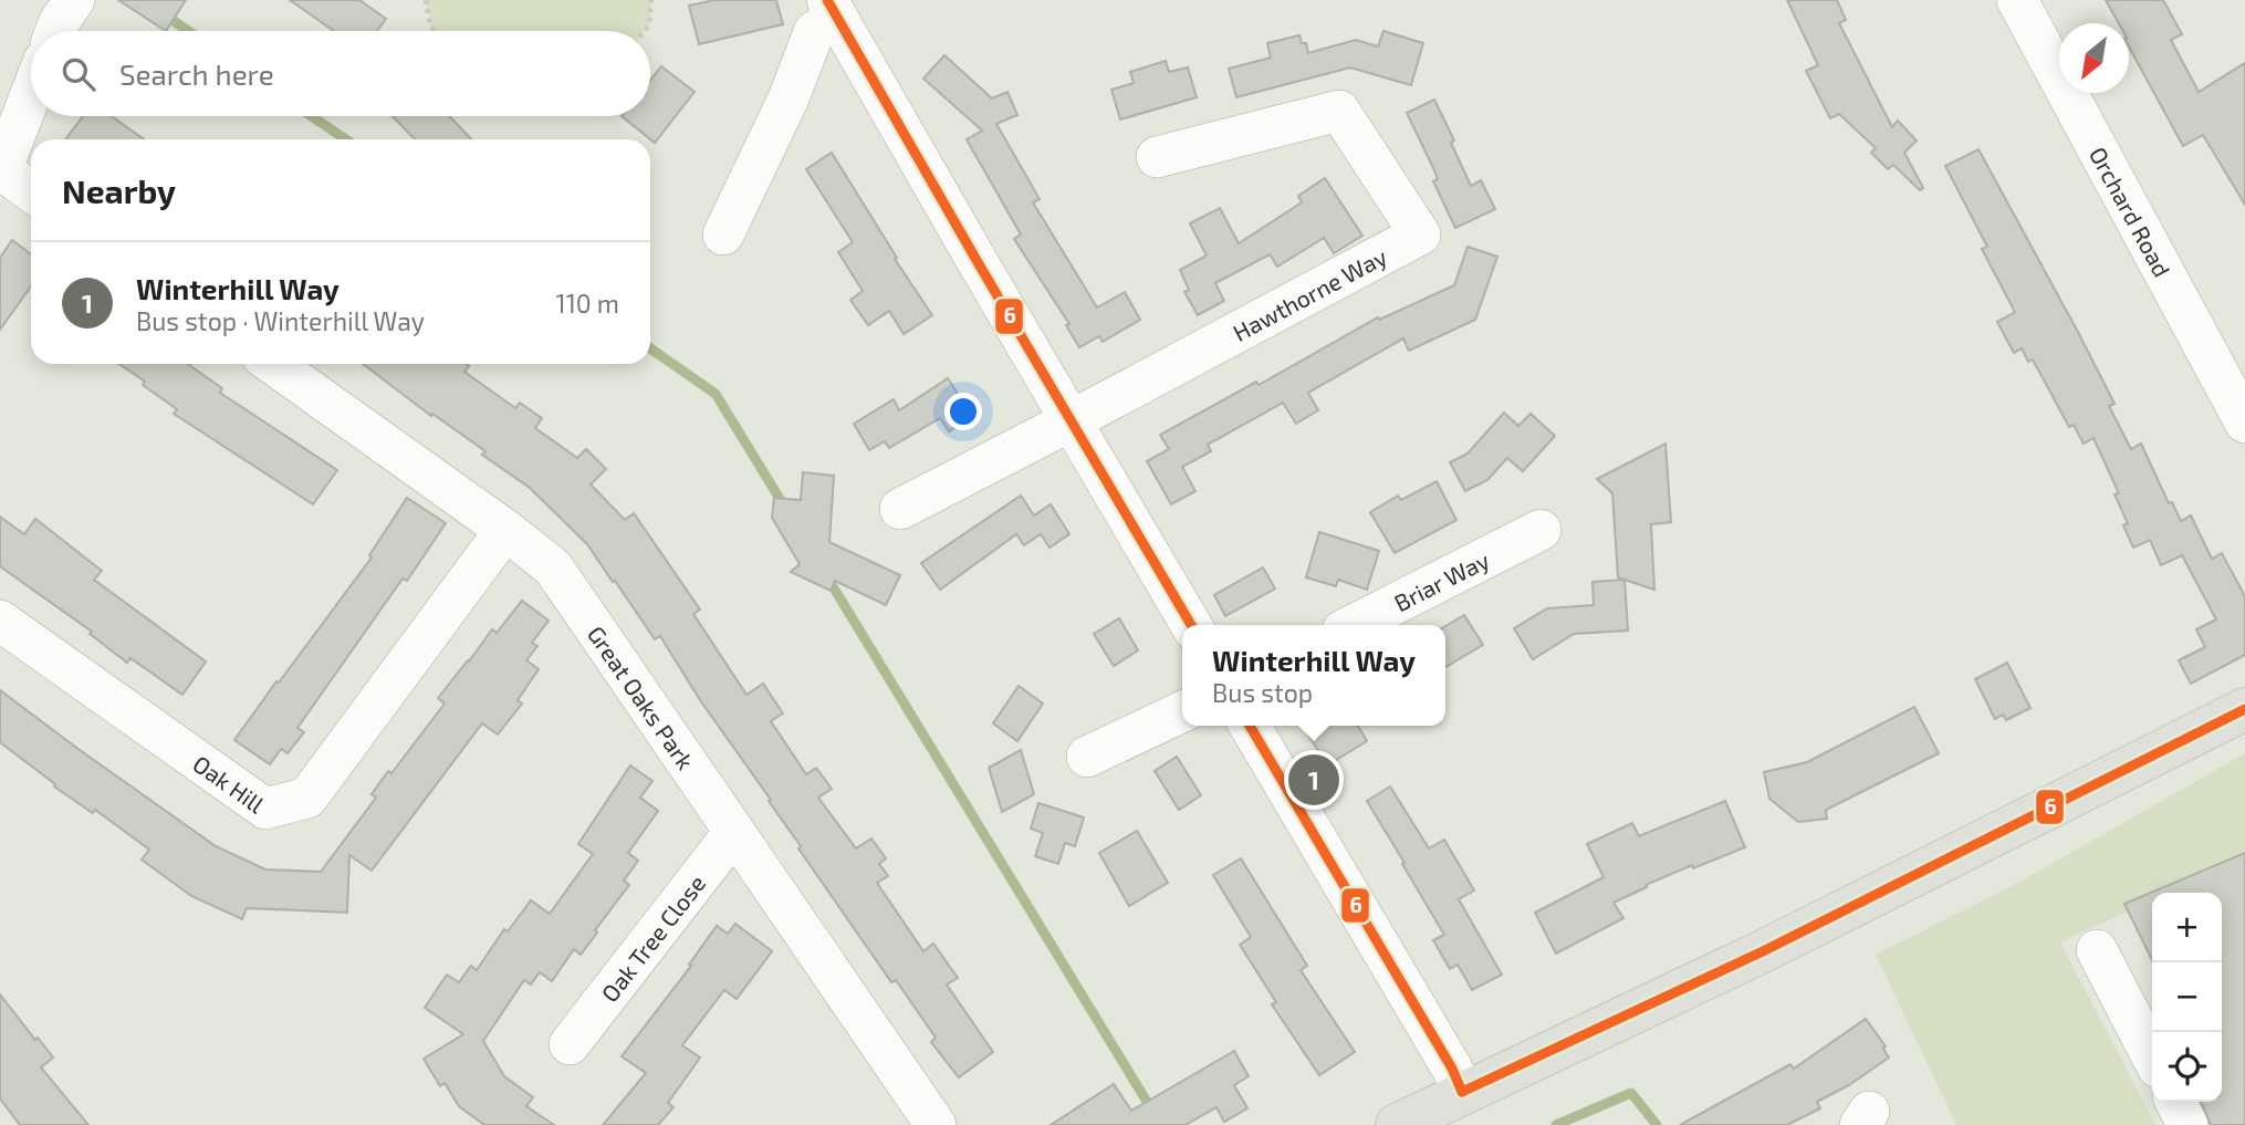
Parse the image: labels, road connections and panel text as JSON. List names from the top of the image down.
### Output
{
  "streets": {
    "street": [
      "Orchard Road",
      "Hawthorne Way",
      "Briar Way",
      "Great Oaks Park",
      "Oak Hill",
      "Oak Tree Close"
    ]
  },
  "crossings": [
    ["Great Oaks Park", "Oak Hill"],
    ["Great Oaks Park", "Oak Tree Close"]
  ],
  "lines": ["transit line 6"],
  "north": "bottom left",
  "page": {
    "search": "Search here",
    "heading": "Nearby",
    "list": [
      {
        "mark": "1",
        "name": "Winterhill Way",
        "note": "Bus stop · Winterhill Way",
        "value": "110 m"
      }
    ],
    "popup": ["Winterhill Way", "Bus stop"],
    "pins": "1",
    "map_buttons": ["+", "−"]
  }
}
